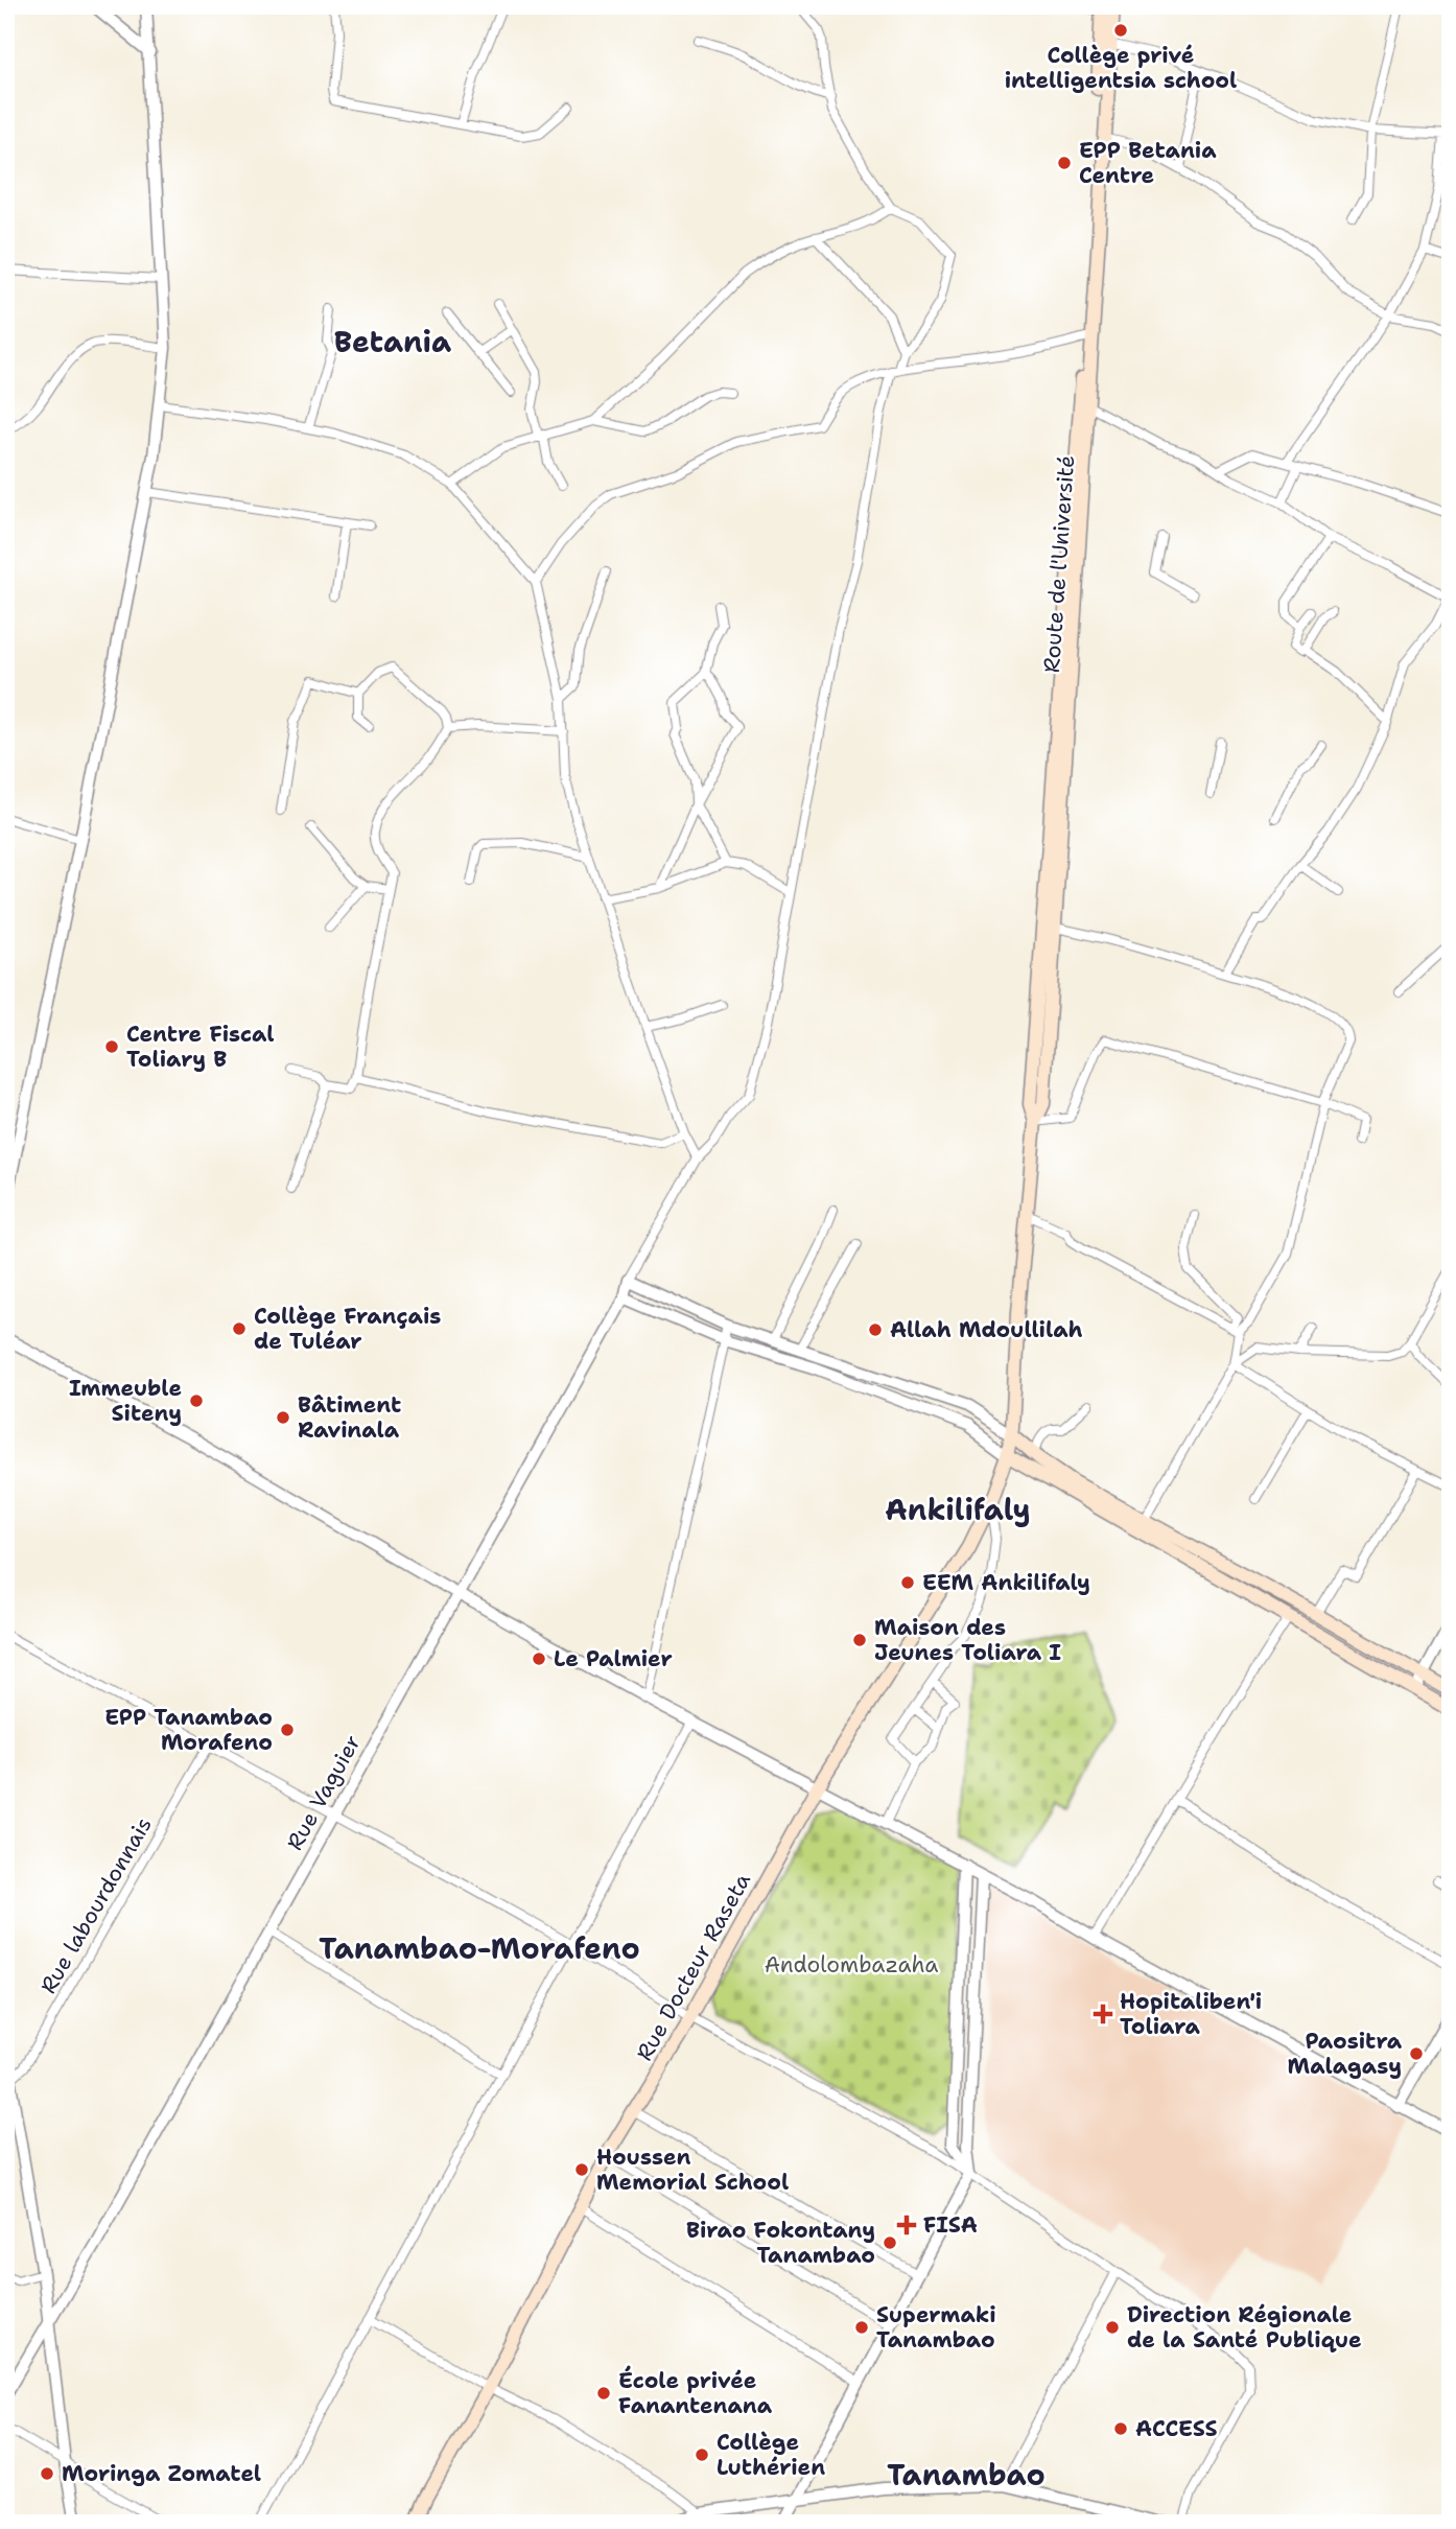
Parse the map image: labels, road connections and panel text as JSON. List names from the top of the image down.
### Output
{
  "streets": {
    "main road": ["Route de l'Université", "Rue Docteur Raseta"],
    "street": ["Rue Vaguier", "Rue labourdonnais"]
  },
  "crossings": [
    ["Route de l'Université", "Rue Docteur Raseta"]
  ],
  "districts": [
    "Betania",
    "Ankilifaly",
    "Tanambao-Morafeno",
    "Tanambao"
  ],
  "parks": ["Andolombazaha"],
  "places": {
    "other": [
      "Collège privé intelligentsia school",
      "EPP Betania Centre",
      "Centre Fiscal Toliary B",
      "Collège Français de Tuléar",
      "Allah Mdoullilah",
      "Immeuble Siteny",
      "Bâtiment Ravinala",
      "EEM Ankilifaly",
      "Maison des Jeunes Toliara I",
      "Le Palmier",
      "EPP Tanambao Morafeno",
      "Paositra Malagasy",
      "Houssen Memorial School",
      "Birao Fokontany Tanambao",
      "Supermaki Tanambao",
      "Direction Régionale de la Santé Publique",
      "École privée Fanantenana",
      "ACCESS",
      "Collège Luthérien",
      "Moringa Zomatel"
    ],
    "health": ["Hopitaliben'i Toliara", "FISA"]
  }
}
